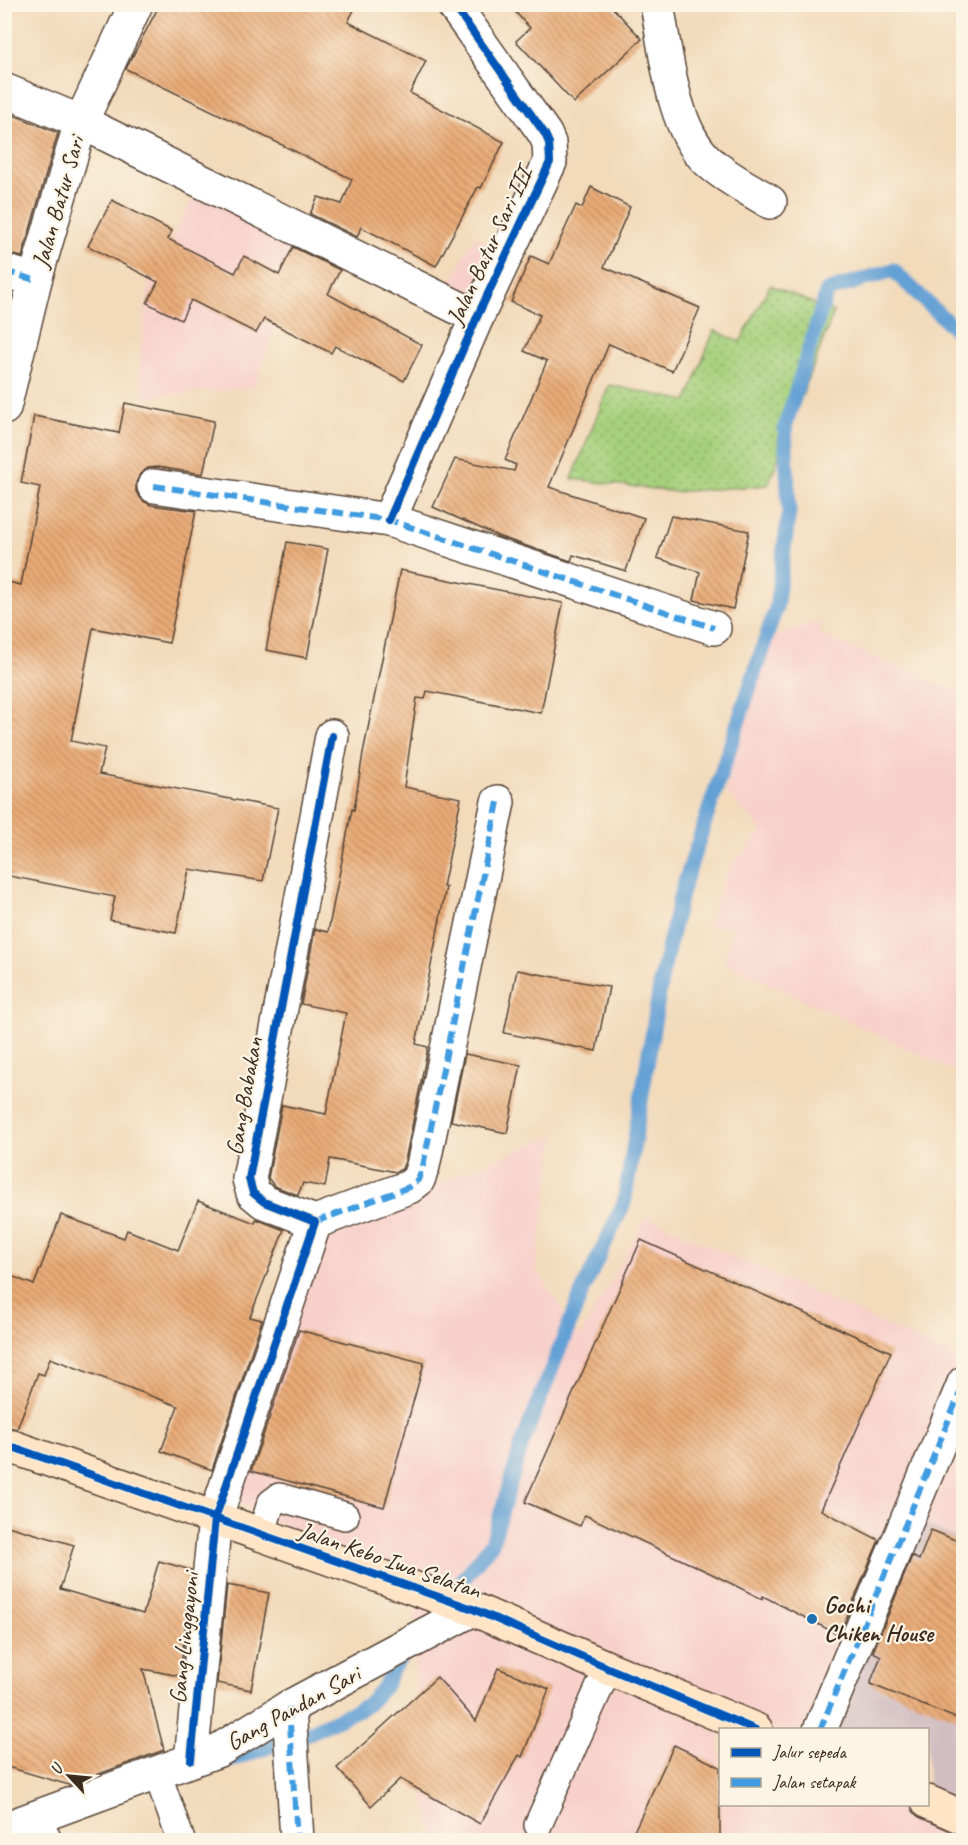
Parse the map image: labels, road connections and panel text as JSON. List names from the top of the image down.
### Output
{
  "streets": {
    "street": [
      "Jalan Batur Sari",
      "Jalan Batur Sari III",
      "Gang Babakan",
      "Jalan Kebo Iwa Selatan",
      "Gang Linggayoni",
      "Gang Pandan Sari"
    ]
  },
  "crossings": [
    ["Jalan Kebo Iwa Selatan", "Gang Linggayoni"],
    ["Jalan Kebo Iwa Selatan", "Gang Pandan Sari"],
    ["Gang Linggayoni", "Gang Pandan Sari"]
  ],
  "places": ["Gochi Chiken House"],
  "legend": ["Jalur sepeda", "Jalan setapak"],
  "north": "top left"
}
